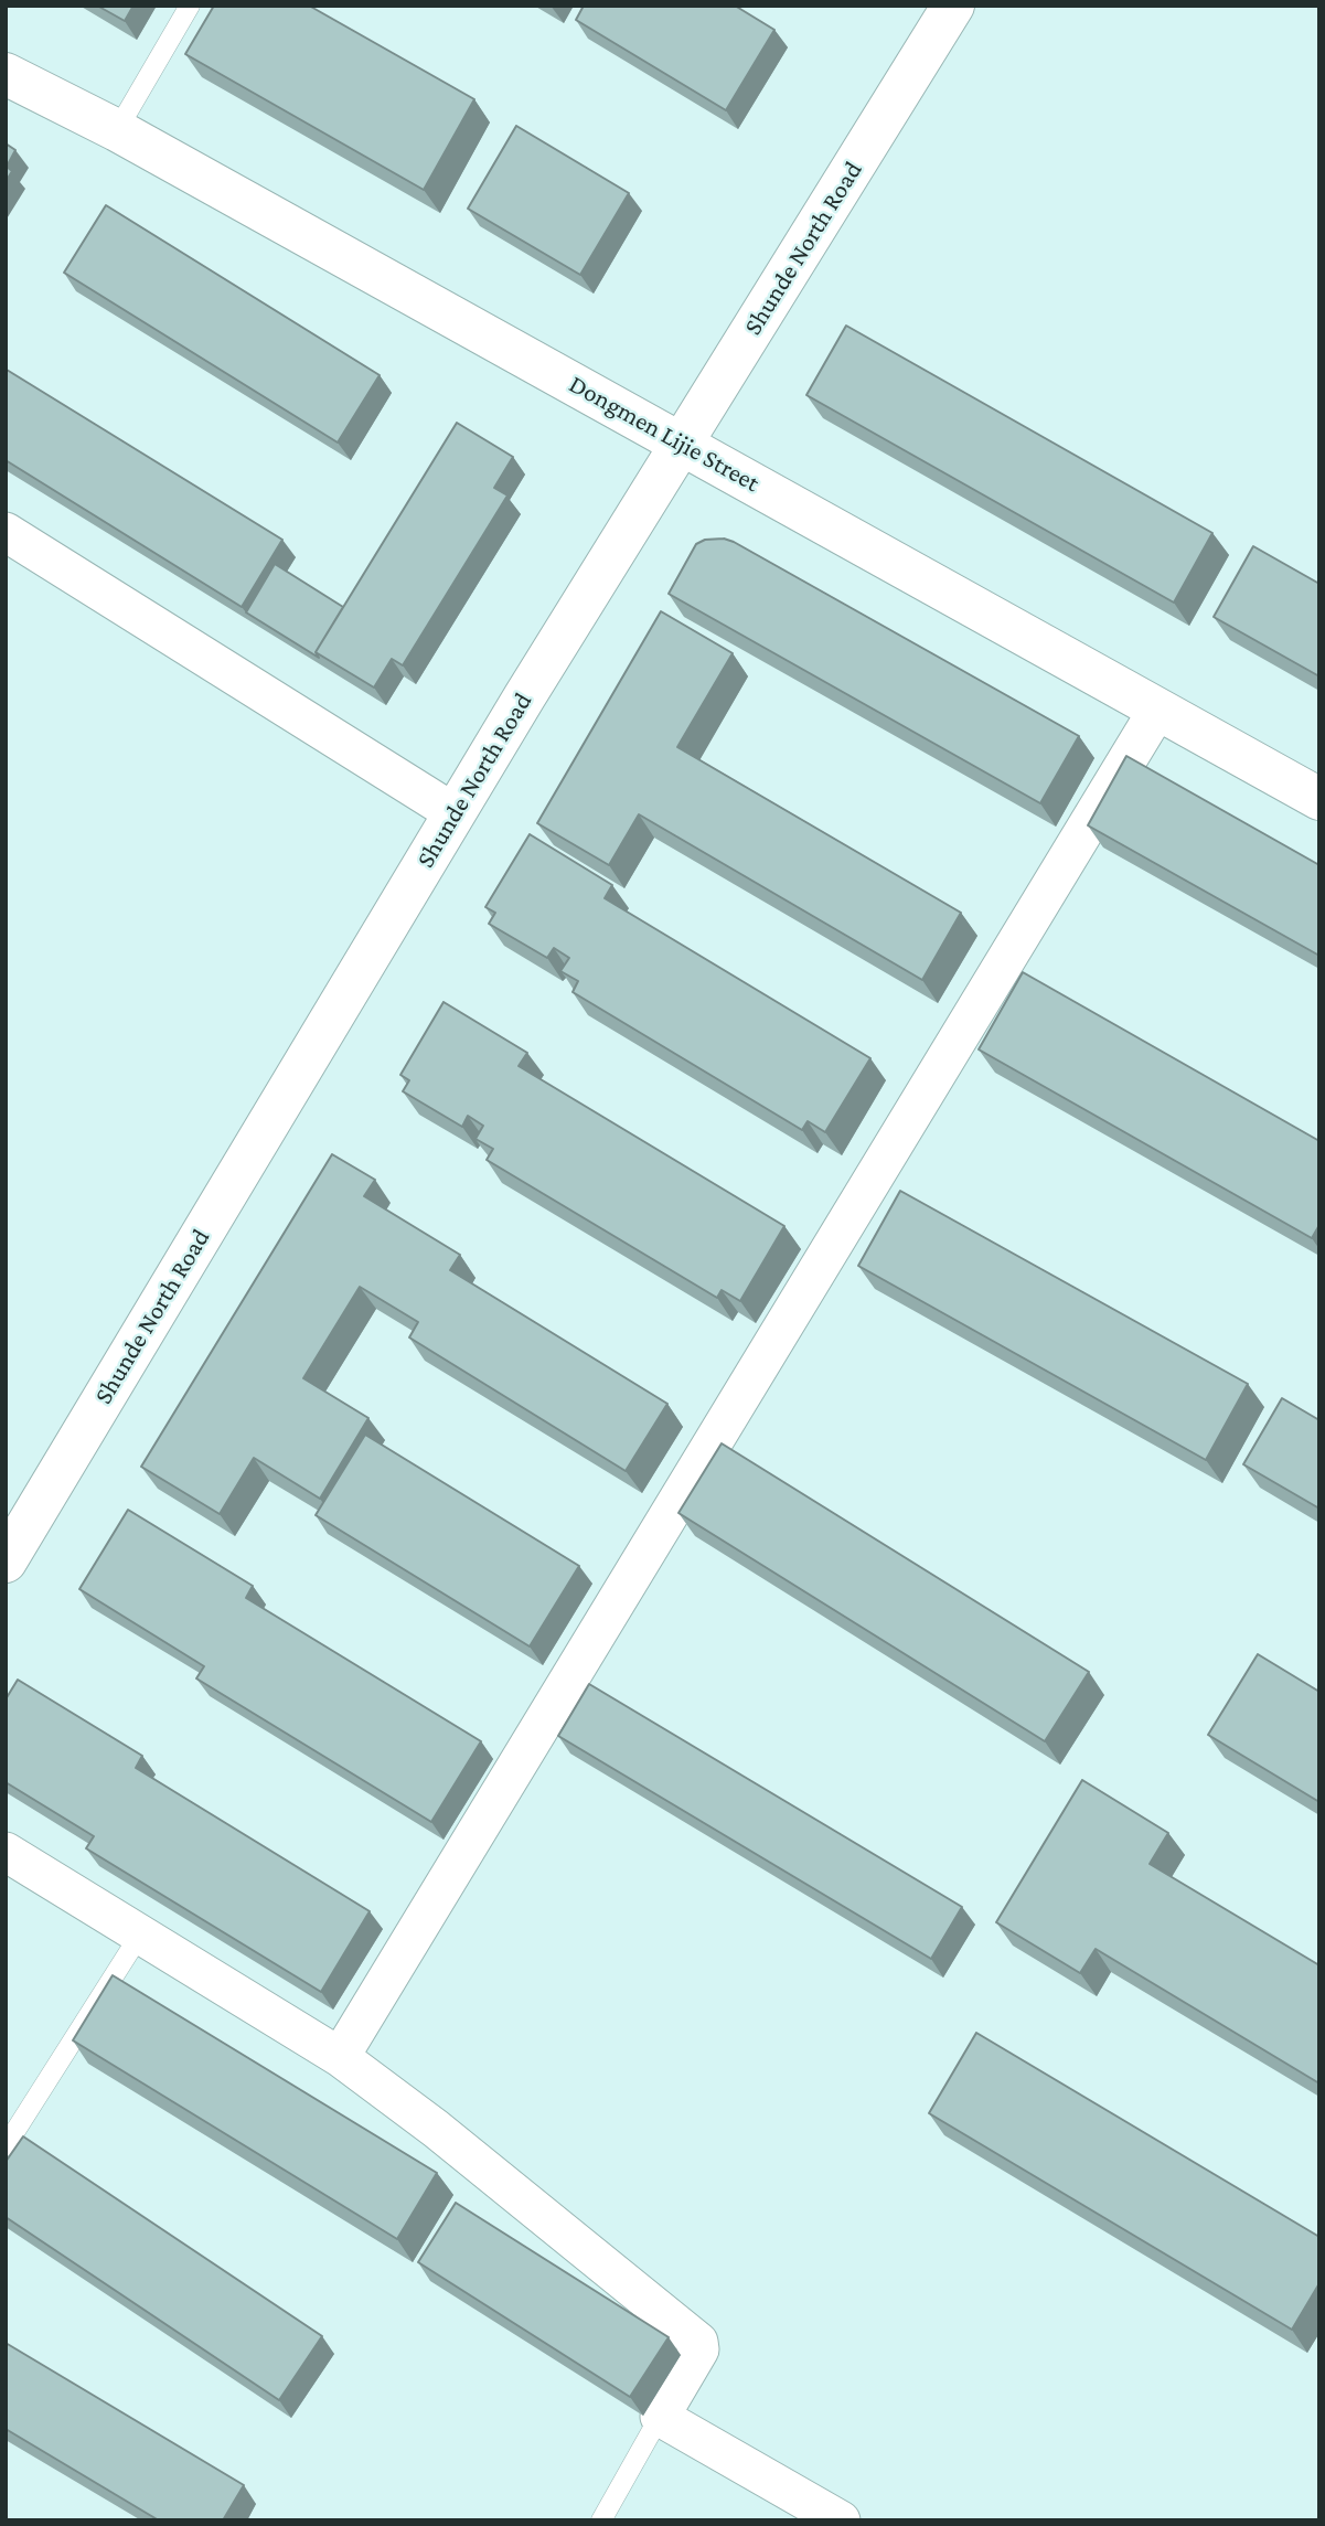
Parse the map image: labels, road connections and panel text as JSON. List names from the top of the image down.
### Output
{
  "streets": {
    "street": ["Shunde North Road", "Dongmen Lijie Street"]
  },
  "crossings": [
    ["Shunde North Road", "Dongmen Lijie Street"]
  ]
}
